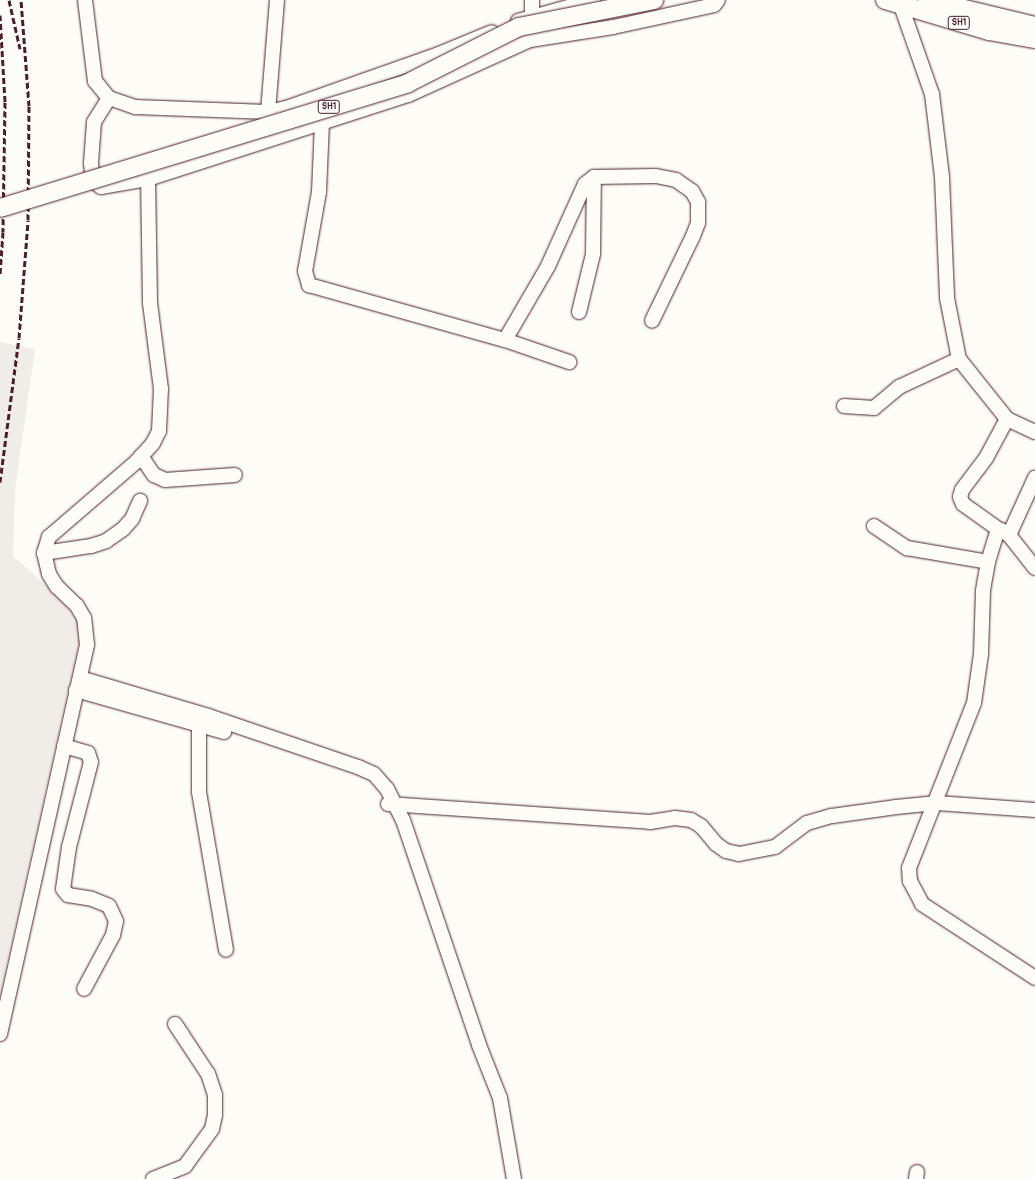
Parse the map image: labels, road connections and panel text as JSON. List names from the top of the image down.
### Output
{
  "streets": {
    "main road": ["SH1"]
  }
}
